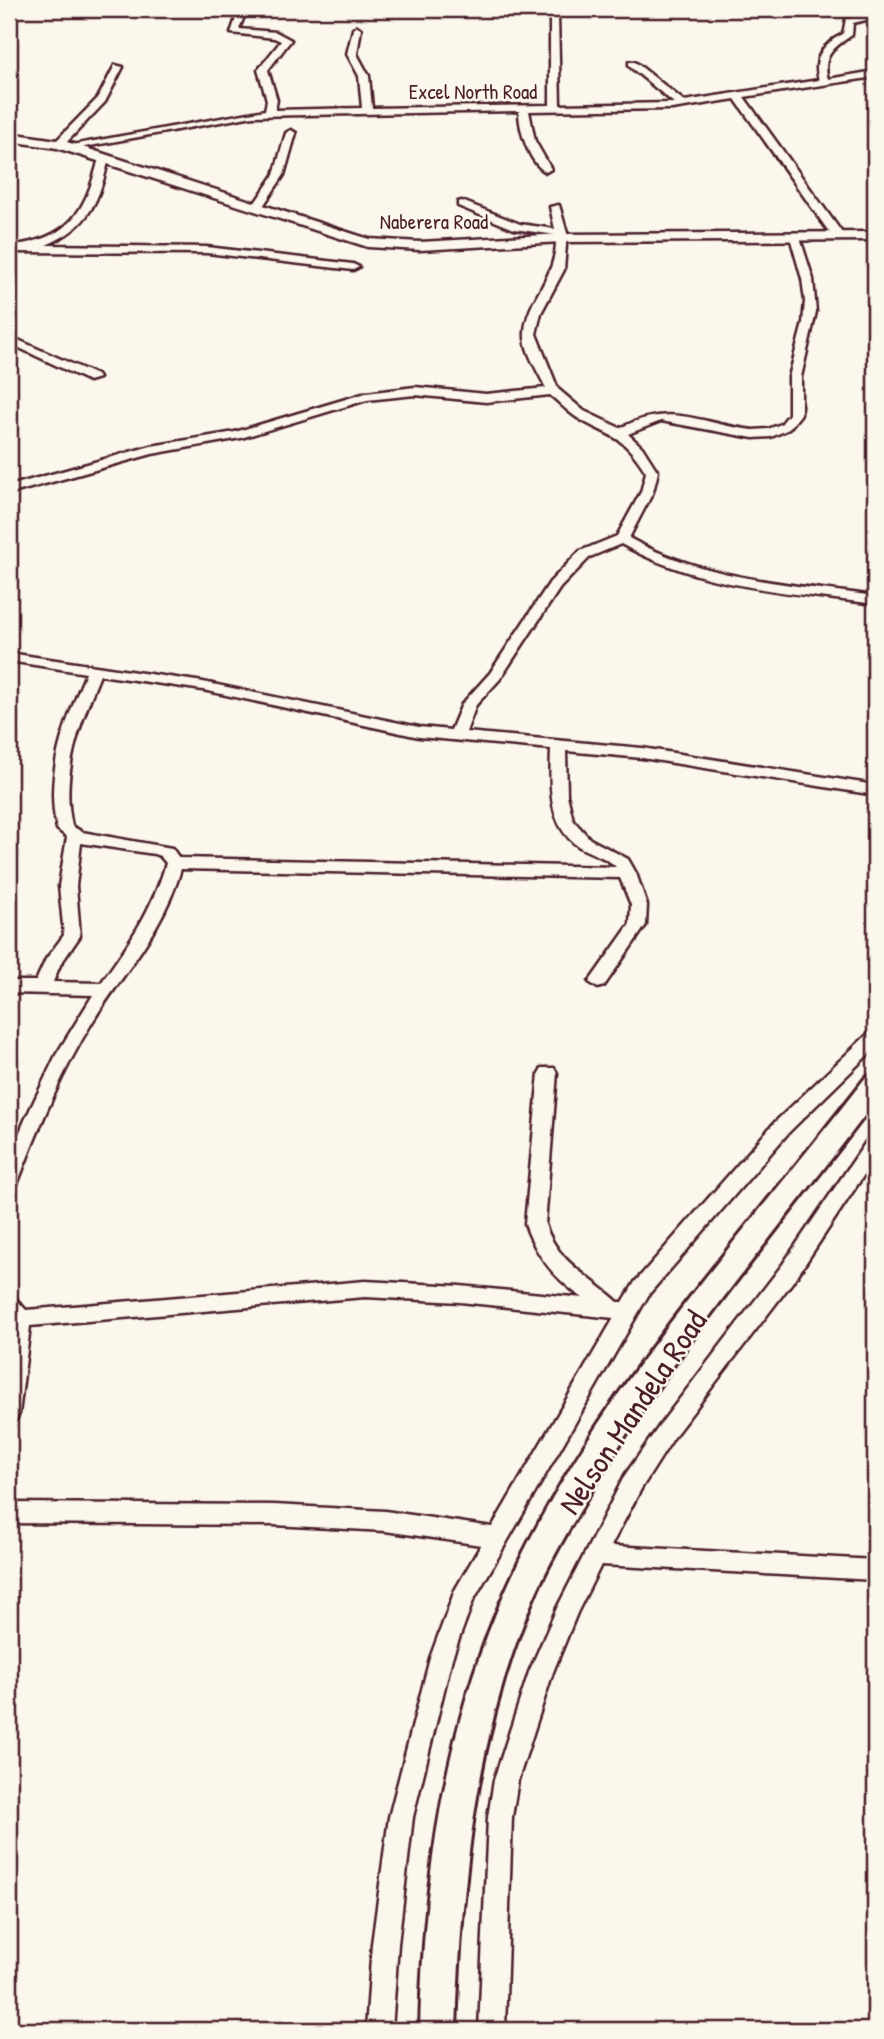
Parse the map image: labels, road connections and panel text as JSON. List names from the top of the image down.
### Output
{
  "streets": {
    "main road": ["Nelson Mandela Road"],
    "street": ["Excel North Road", "Naberera Road"]
  },
  "crossings": [
    ["Excel North Road", "Naberera Road"]
  ]
}
